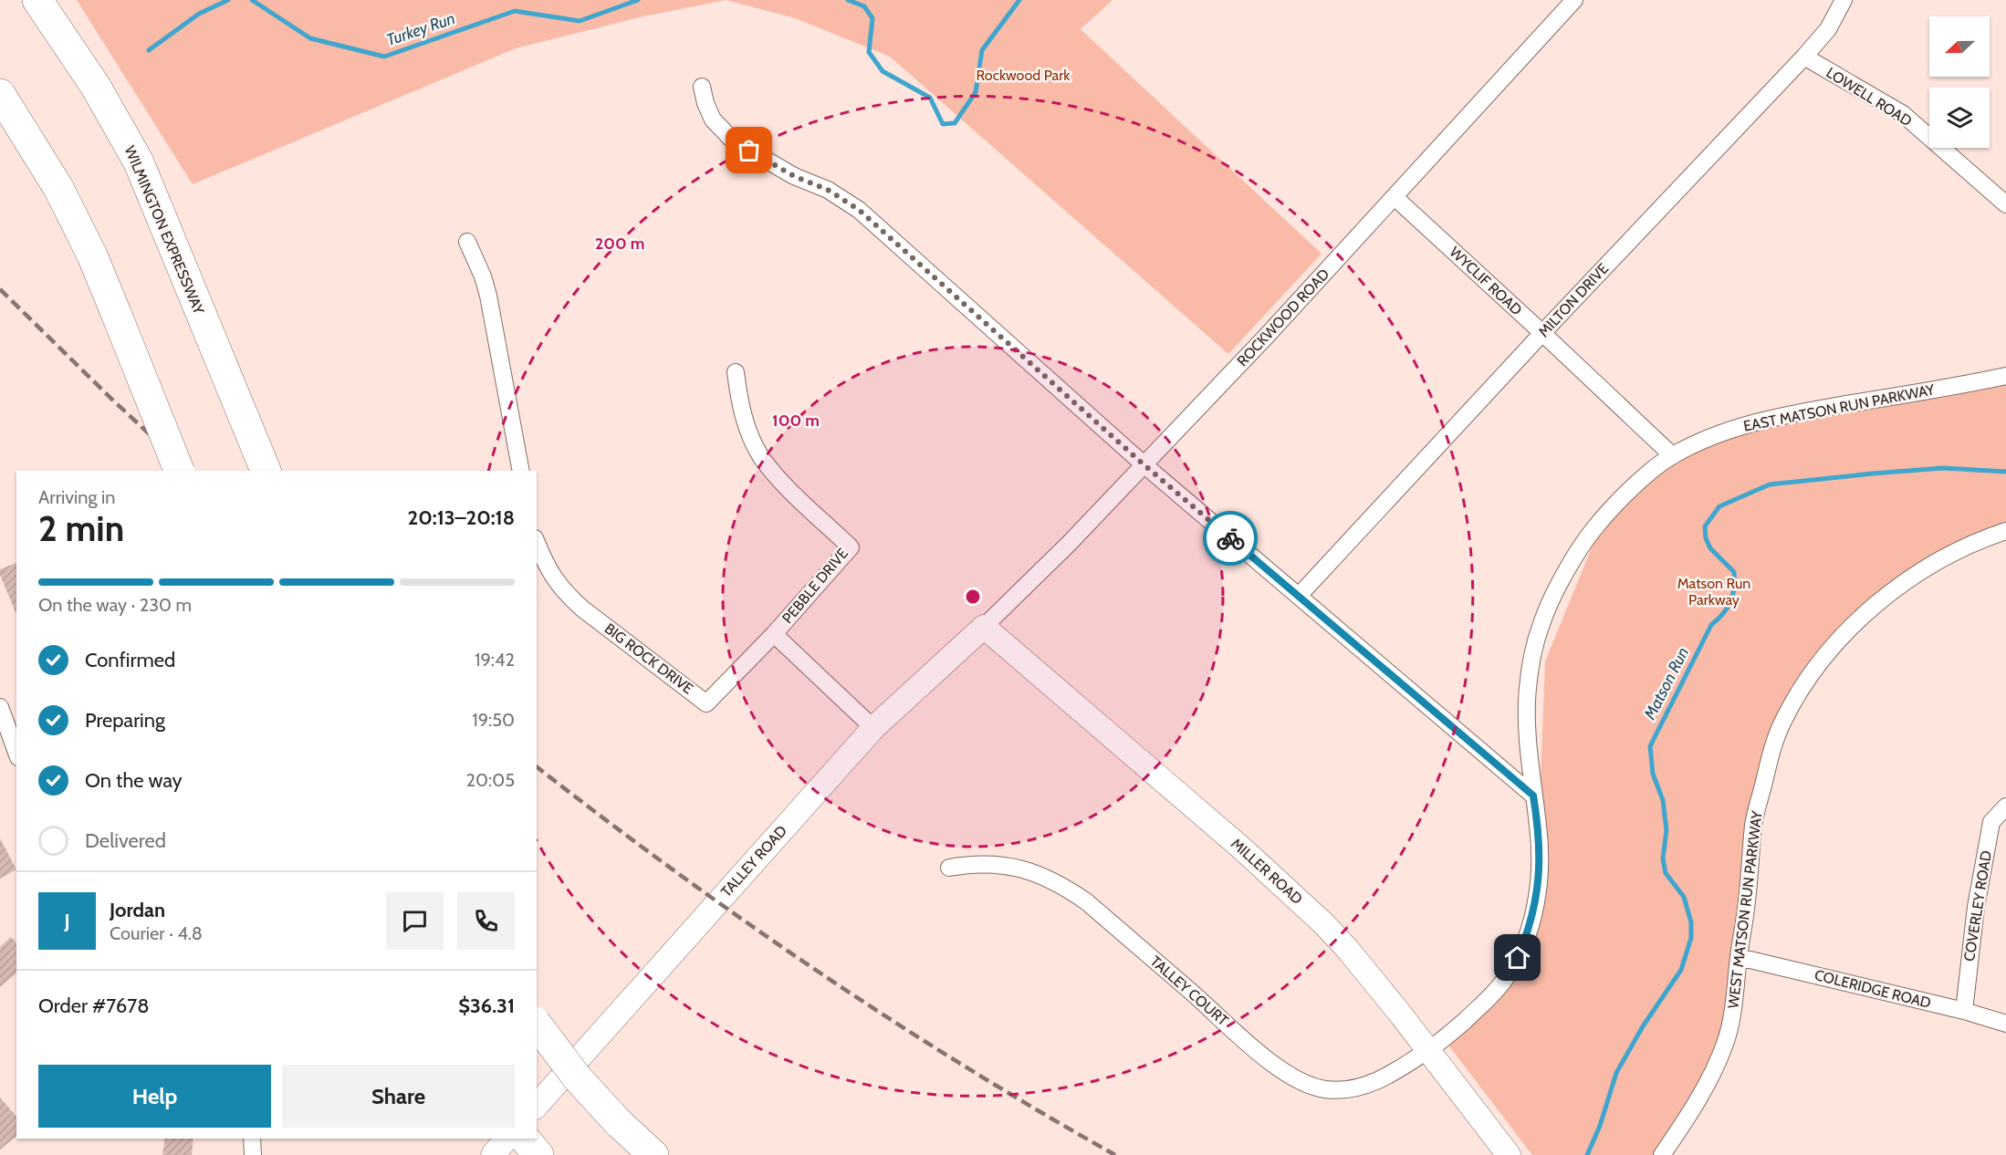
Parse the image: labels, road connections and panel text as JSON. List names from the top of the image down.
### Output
{
  "streets": {
    "highway": ["WILMINGTON EXPRESSWAY"],
    "street": [
      "LOWELL ROAD",
      "WYCLIF ROAD",
      "MILTON DRIVE",
      "ROCKWOOD ROAD",
      "EAST MATSON RUN PARKWAY",
      "PEBBLE DRIVE",
      "BIG ROCK DRIVE",
      "TALLEY ROAD",
      "MILLER ROAD",
      "COVERLEY ROAD",
      "WEST MATSON RUN PARKWAY",
      "COLERIDGE ROAD",
      "TALLEY COURT"
    ]
  },
  "crossings": [
    ["LOWELL ROAD", "MILTON DRIVE"],
    ["WYCLIF ROAD", "MILTON DRIVE"],
    ["WYCLIF ROAD", "ROCKWOOD ROAD"],
    ["WYCLIF ROAD", "EAST MATSON RUN PARKWAY"],
    ["ROCKWOOD ROAD", "TALLEY ROAD"],
    ["ROCKWOOD ROAD", "MILLER ROAD"],
    ["EAST MATSON RUN PARKWAY", "MILLER ROAD"],
    ["EAST MATSON RUN PARKWAY", "TALLEY COURT"],
    ["PEBBLE DRIVE", "BIG ROCK DRIVE"],
    ["PEBBLE DRIVE", "TALLEY ROAD"],
    ["TALLEY ROAD", "MILLER ROAD"],
    ["MILLER ROAD", "TALLEY COURT"],
    ["COVERLEY ROAD", "COLERIDGE ROAD"],
    ["WEST MATSON RUN PARKWAY", "COLERIDGE ROAD"]
  ],
  "water": ["Turkey Run", "Matson Run"],
  "parks": ["Rockwood Park", "Matson Run Parkway"],
  "north": "left",
  "page": {
    "heading": ["2 min", "Arriving in", "20:13–20:18"],
    "panel": [
      "Jordan",
      "Courier · 4.8",
      "Order #7678",
      "$36.31"
    ],
    "bar": "On the way · 230 m",
    "list": [
      ["Confirmed", "19:42"],
      ["Preparing", "19:50"],
      ["On the way", "20:05"],
      "Delivered"
    ],
    "round": "J",
    "buttons": ["Help", "Share"]
  },
  "rings": ["200 m", "100 m"]
}
